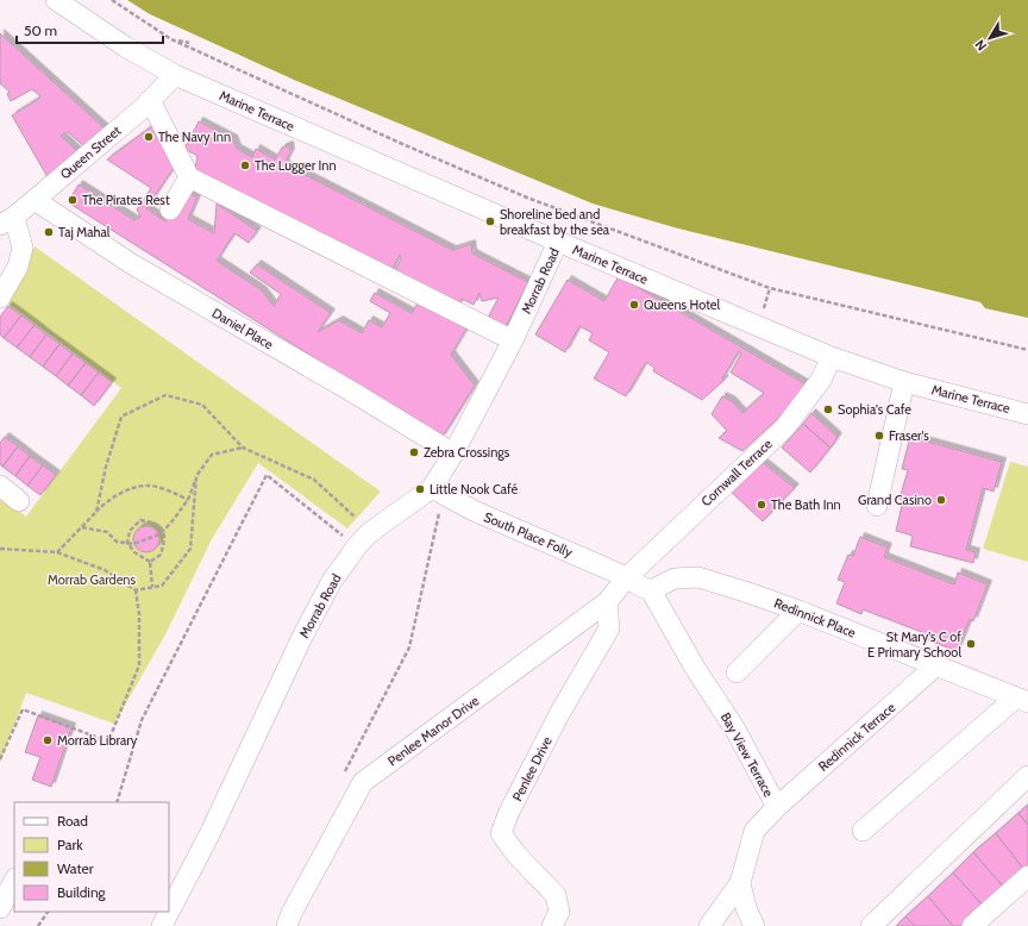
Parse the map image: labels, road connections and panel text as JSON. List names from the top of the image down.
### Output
{
  "streets": {
    "street": [
      "Marine Terrace",
      "Queen Street",
      "Morrab Road",
      "Daniel Place",
      "Cornwall Terrace",
      "South Place Folly",
      "Redinnick Place",
      "Penlee Manor Drive",
      "Redinnick Terrace",
      "Bay View Terrace",
      "Penlee Drive"
    ]
  },
  "crossings": [
    ["Marine Terrace", "Queen Street"],
    ["Marine Terrace", "Morrab Road"],
    ["Marine Terrace", "Cornwall Terrace"],
    ["Queen Street", "Daniel Place"],
    ["Morrab Road", "Daniel Place"],
    ["Morrab Road", "South Place Folly"],
    ["Cornwall Terrace", "South Place Folly"],
    ["Cornwall Terrace", "Penlee Manor Drive"],
    ["South Place Folly", "Penlee Manor Drive"],
    ["Redinnick Place", "Redinnick Terrace"],
    ["Redinnick Place", "Bay View Terrace"],
    ["Penlee Manor Drive", "Penlee Drive"],
    ["Redinnick Terrace", "Bay View Terrace"]
  ],
  "parks": ["Morrab Gardens"],
  "places": [
    "The Navy Inn",
    "The Lugger Inn",
    "The Pirates Rest",
    "Shoreline bed and breakfast by the sea",
    "Taj Mahal",
    "Queens Hotel",
    "Sophia's Cafe",
    "Fraser's",
    "Zebra Crossings",
    "Little Nook Café",
    "Grand Casino",
    "The Bath Inn",
    "St Mary's C of E Primary School",
    "Morrab Library"
  ],
  "legend": [
    "Road",
    "Park",
    "Water",
    "Building"
  ],
  "scale_bar": "50 m",
  "north": "bottom left"
}
